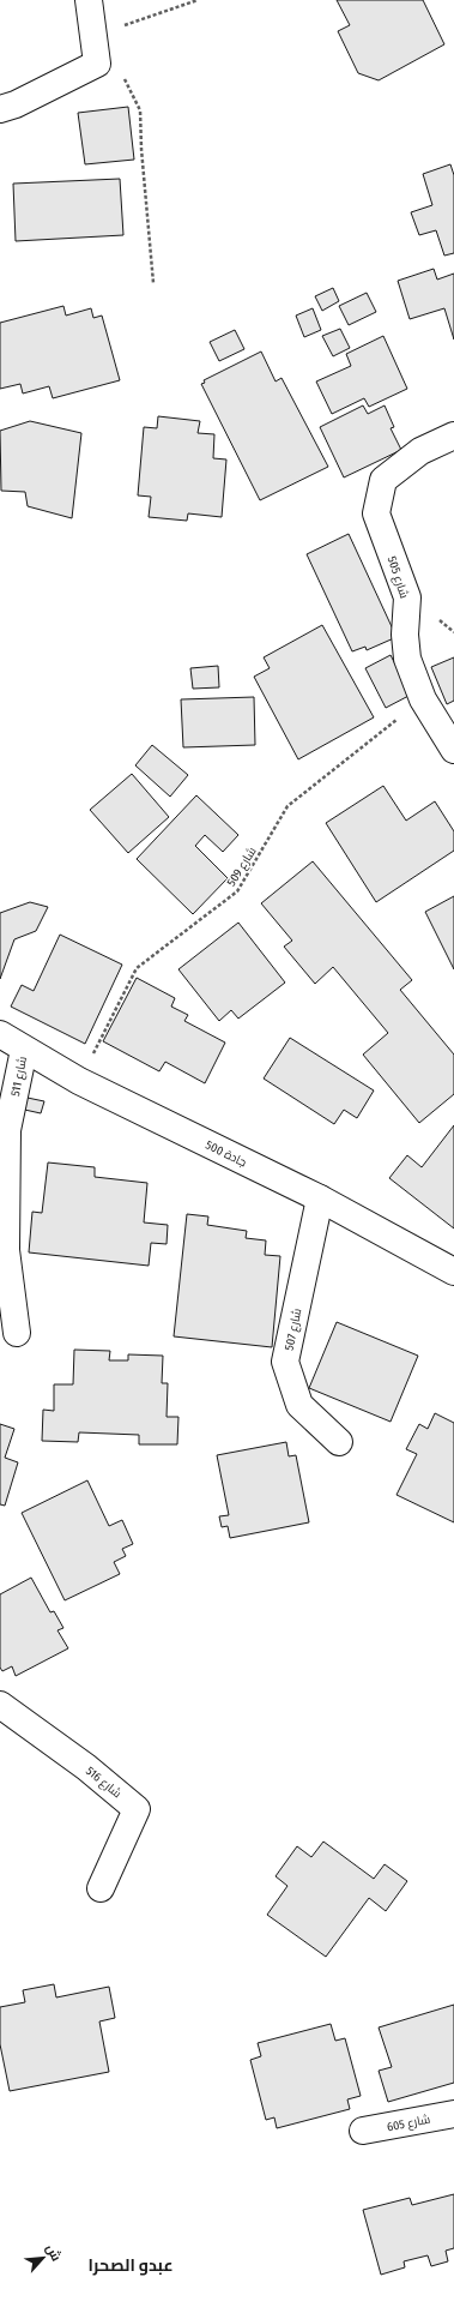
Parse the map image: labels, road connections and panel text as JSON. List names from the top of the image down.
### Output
{
  "streets": {
    "street": [
      "شارع 505",
      "شارع 511",
      "جادة 500",
      "شارع 507",
      "شارع 516",
      "شارع 605"
    ],
    "path": ["شارع 509"]
  },
  "crossings": [
    ["شارع 505", "شارع 509"],
    ["شارع 509", "جادة 500"],
    ["شارع 511", "جادة 500"],
    ["جادة 500", "شارع 507"]
  ],
  "districts": ["عبدو الصحرا"],
  "north": "top right"
}
